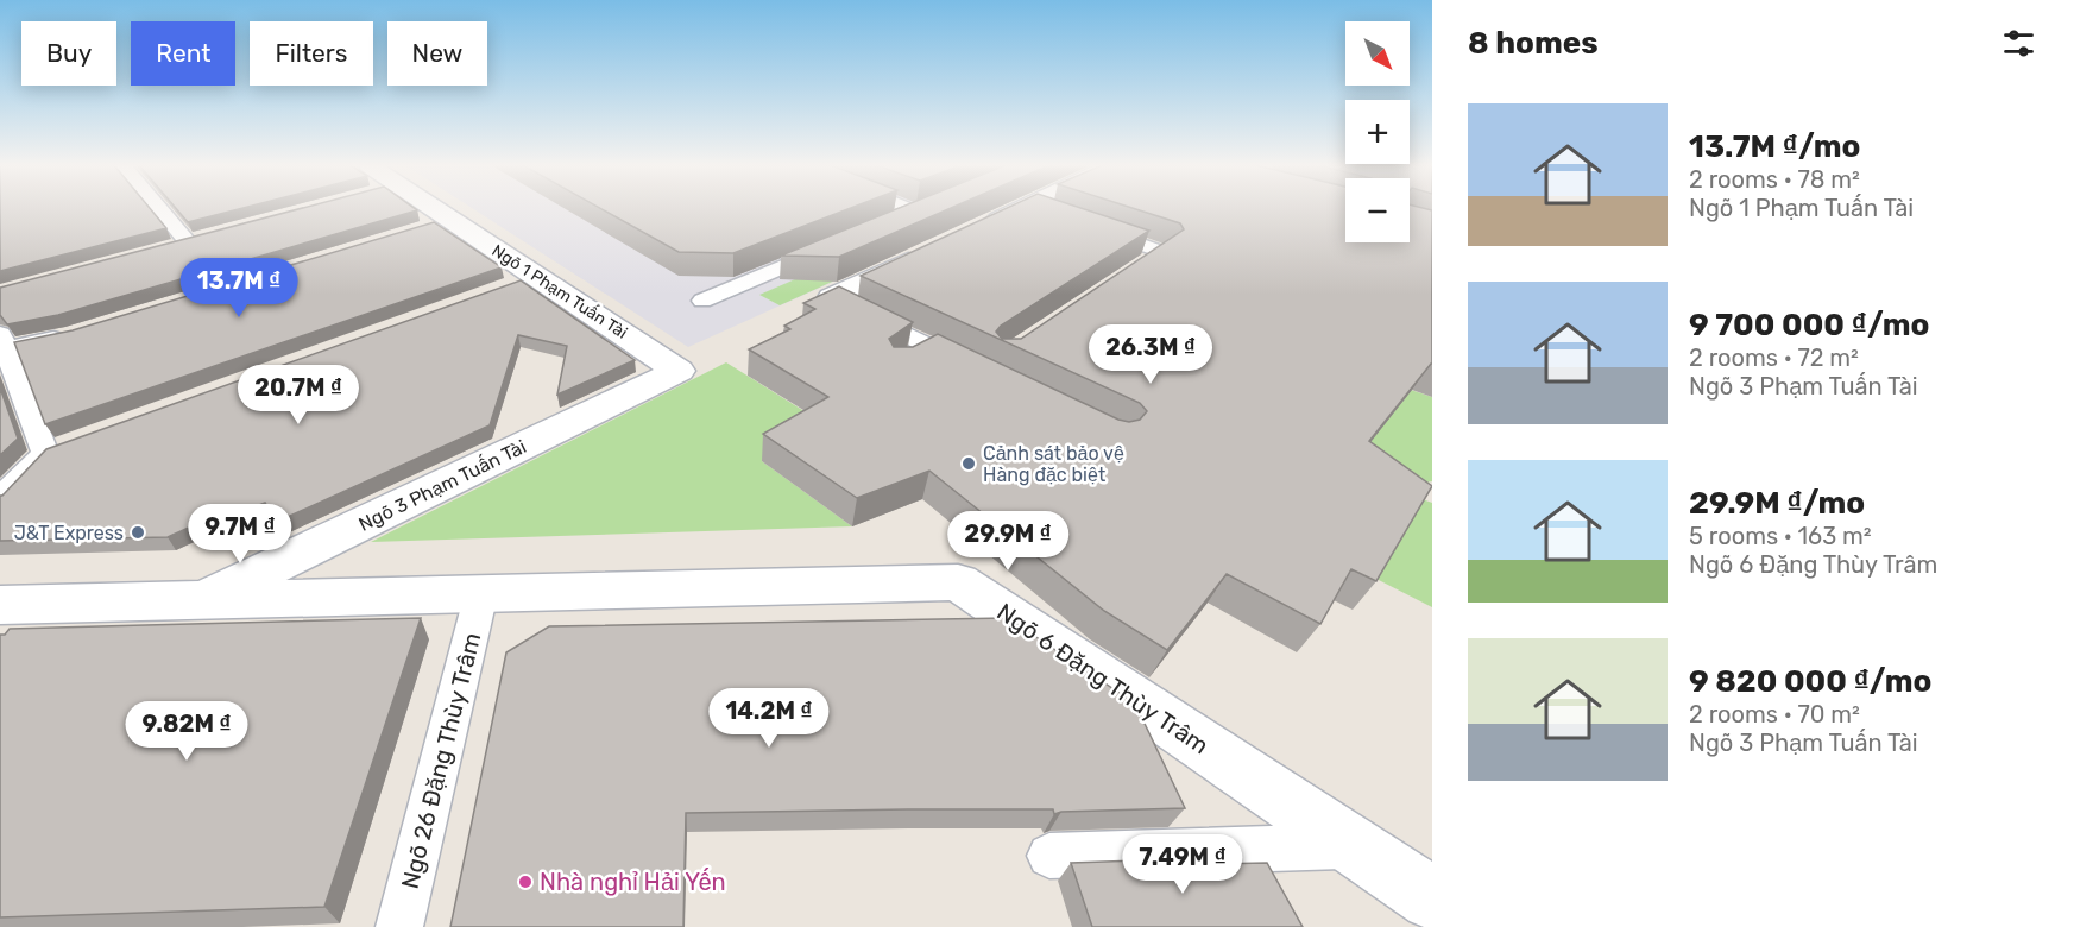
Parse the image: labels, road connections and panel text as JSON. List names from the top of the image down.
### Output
{
  "streets": {
    "street": ["Ngõ 1 Phạm Tuấn Tài", "Ngõ 3 Phạm Tuấn Tài", "Ngõ 6 Đặng Thùy Trâm"],
    "lane": ["Ngõ 26 Đặng Thùy Trâm"]
  },
  "crossings": [
    ["Ngõ 1 Phạm Tuấn Tài", "Ngõ 3 Phạm Tuấn Tài"],
    ["Ngõ 3 Phạm Tuấn Tài", "Ngõ 6 Đặng Thùy Trâm"],
    ["Ngõ 3 Phạm Tuấn Tài", "Ngõ 26 Đặng Thùy Trâm"],
    ["Ngõ 6 Đặng Thùy Trâm", "Ngõ 26 Đặng Thùy Trâm"]
  ],
  "places": ["Cảnh sát bảo vệ Hàng đặc biệt", "J&T Express", "Nhà nghỉ Hải Yến"],
  "north": "bottom right",
  "page": {
    "heading": "8 homes",
    "map_buttons": ["+", "−"],
    "chip": [
      "Buy",
      "Rent",
      "Filters",
      "New"
    ],
    "list": [
      {
        "name": "13.7M ₫/mo",
        "note": "2 rooms · 78 m² · Ngõ 1 Phạm Tuấn Tài"
      },
      {
        "name": "9 700 000 ₫/mo",
        "note": "2 rooms · 72 m² · Ngõ 3 Phạm Tuấn Tài"
      },
      {
        "name": "29.9M ₫/mo",
        "note": "5 rooms · 163 m² · Ngõ 6 Đặng Thùy Trâm"
      },
      {
        "name": "9 820 000 ₫/mo",
        "note": "2 rooms · 70 m² · Ngõ 3 Phạm Tuấn Tài"
      }
    ],
    "price": [
      "13.7M ₫",
      "26.3M ₫",
      "20.7M ₫",
      "9.7M ₫",
      "29.9M ₫",
      "14.2M ₫",
      "9.82M ₫",
      "7.49M ₫"
    ]
  }
}
